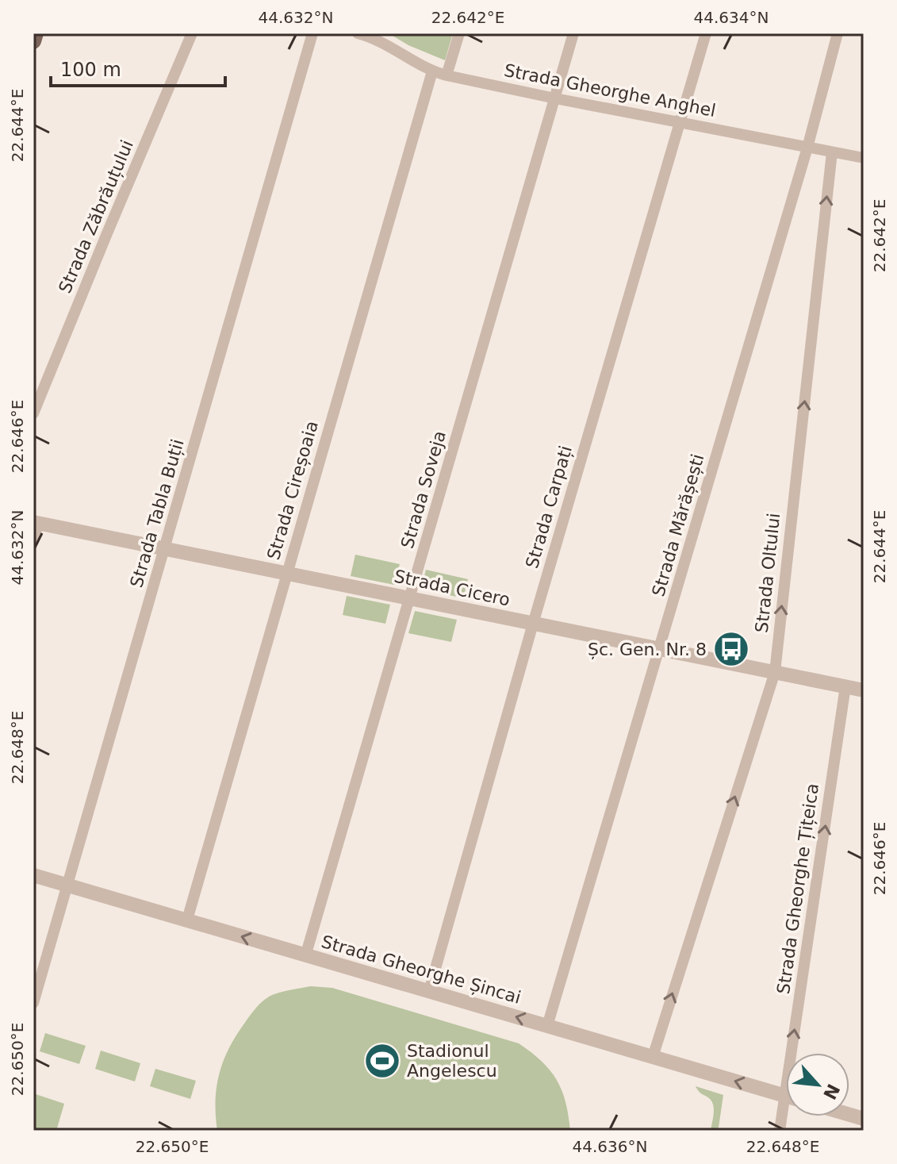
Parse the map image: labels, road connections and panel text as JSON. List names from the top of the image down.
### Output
{
  "streets": {
    "street": [
      "Strada Gheorghe Anghel",
      "Strada Zăbrăuțului",
      "Strada Soveja",
      "Strada Cireșoaia",
      "Strada Carpați",
      "Strada Tabla Buții",
      "Strada Mărășești",
      "Strada Oltului",
      "Strada Cicero",
      "Strada Gheorghe Țițeica",
      "Strada Gheorghe Șincai"
    ]
  },
  "crossings": [
    ["Strada Gheorghe Anghel", "Strada Soveja"],
    ["Strada Gheorghe Anghel", "Strada Cireșoaia"],
    ["Strada Gheorghe Anghel", "Strada Carpați"],
    ["Strada Gheorghe Anghel", "Strada Mărășești"],
    ["Strada Gheorghe Anghel", "Strada Oltului"],
    ["Strada Soveja", "Strada Cicero"],
    ["Strada Soveja", "Strada Gheorghe Șincai"],
    ["Strada Cireșoaia", "Strada Cicero"],
    ["Strada Cireșoaia", "Strada Gheorghe Șincai"],
    ["Strada Carpați", "Strada Cicero"],
    ["Strada Carpați", "Strada Gheorghe Șincai"],
    ["Strada Tabla Buții", "Strada Cicero"],
    ["Strada Tabla Buții", "Strada Gheorghe Șincai"],
    ["Strada Mărășești", "Strada Cicero"],
    ["Strada Mărășești", "Strada Gheorghe Șincai"],
    ["Strada Oltului", "Strada Cicero"],
    ["Strada Oltului", "Strada Gheorghe Șincai"],
    ["Strada Cicero", "Strada Gheorghe Țițeica"]
  ],
  "one_way": ["Strada Oltului", "Strada Gheorghe Țițeica", "Strada Gheorghe Șincai"],
  "places": {
    "bus stop": ["Șc. Gen. Nr. 8"],
    "sports": ["Stadionul Angelescu"]
  },
  "scale_bar": "100 m",
  "north": "bottom right",
  "coordinates": [
    "44.632°N",
    "22.642°E",
    "44.634°N",
    "22.644°E",
    "22.646°E",
    "22.648°E",
    "22.650°E",
    "44.636°N"
  ]
}
